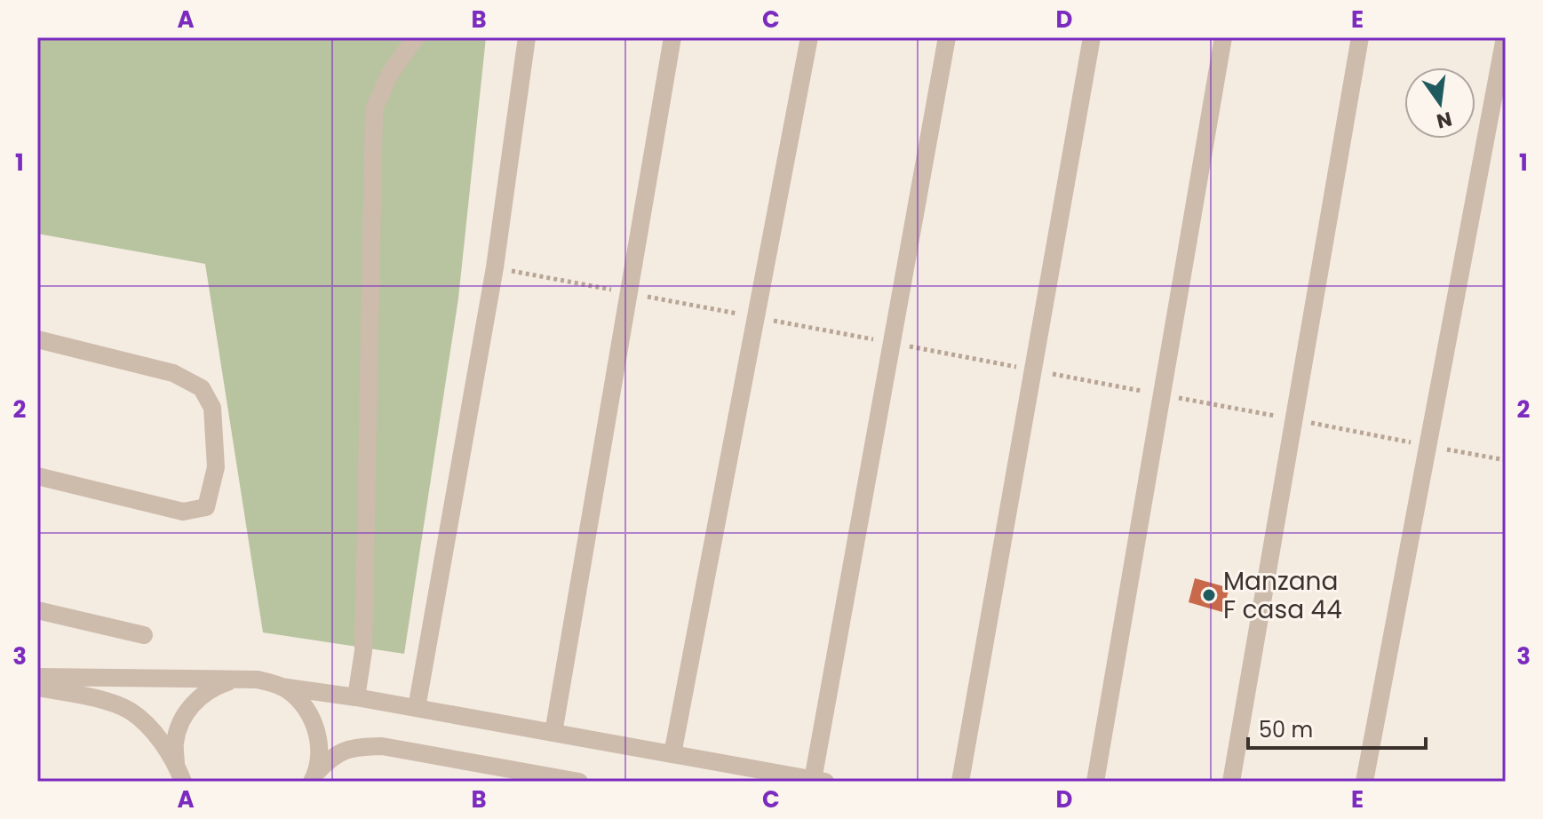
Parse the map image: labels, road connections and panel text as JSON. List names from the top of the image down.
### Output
{
  "places": ["Manzana F casa 44"],
  "scale_bar": "50 m",
  "north": "bottom",
  "grid": {
    "columns": [
      "A",
      "B",
      "C",
      "D",
      "E"
    ],
    "rows": ["1", "2", "3"]
  }
}
